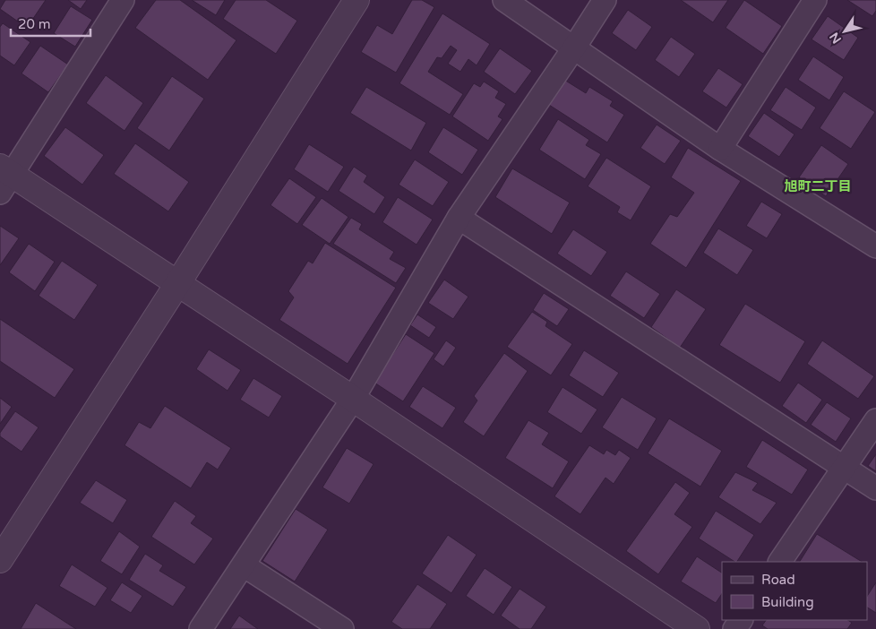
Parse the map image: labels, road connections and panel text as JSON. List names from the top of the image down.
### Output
{
  "districts": ["旭町二丁目"],
  "legend": ["Road", "Building"],
  "scale_bar": "20 m",
  "north": "bottom left"
}
